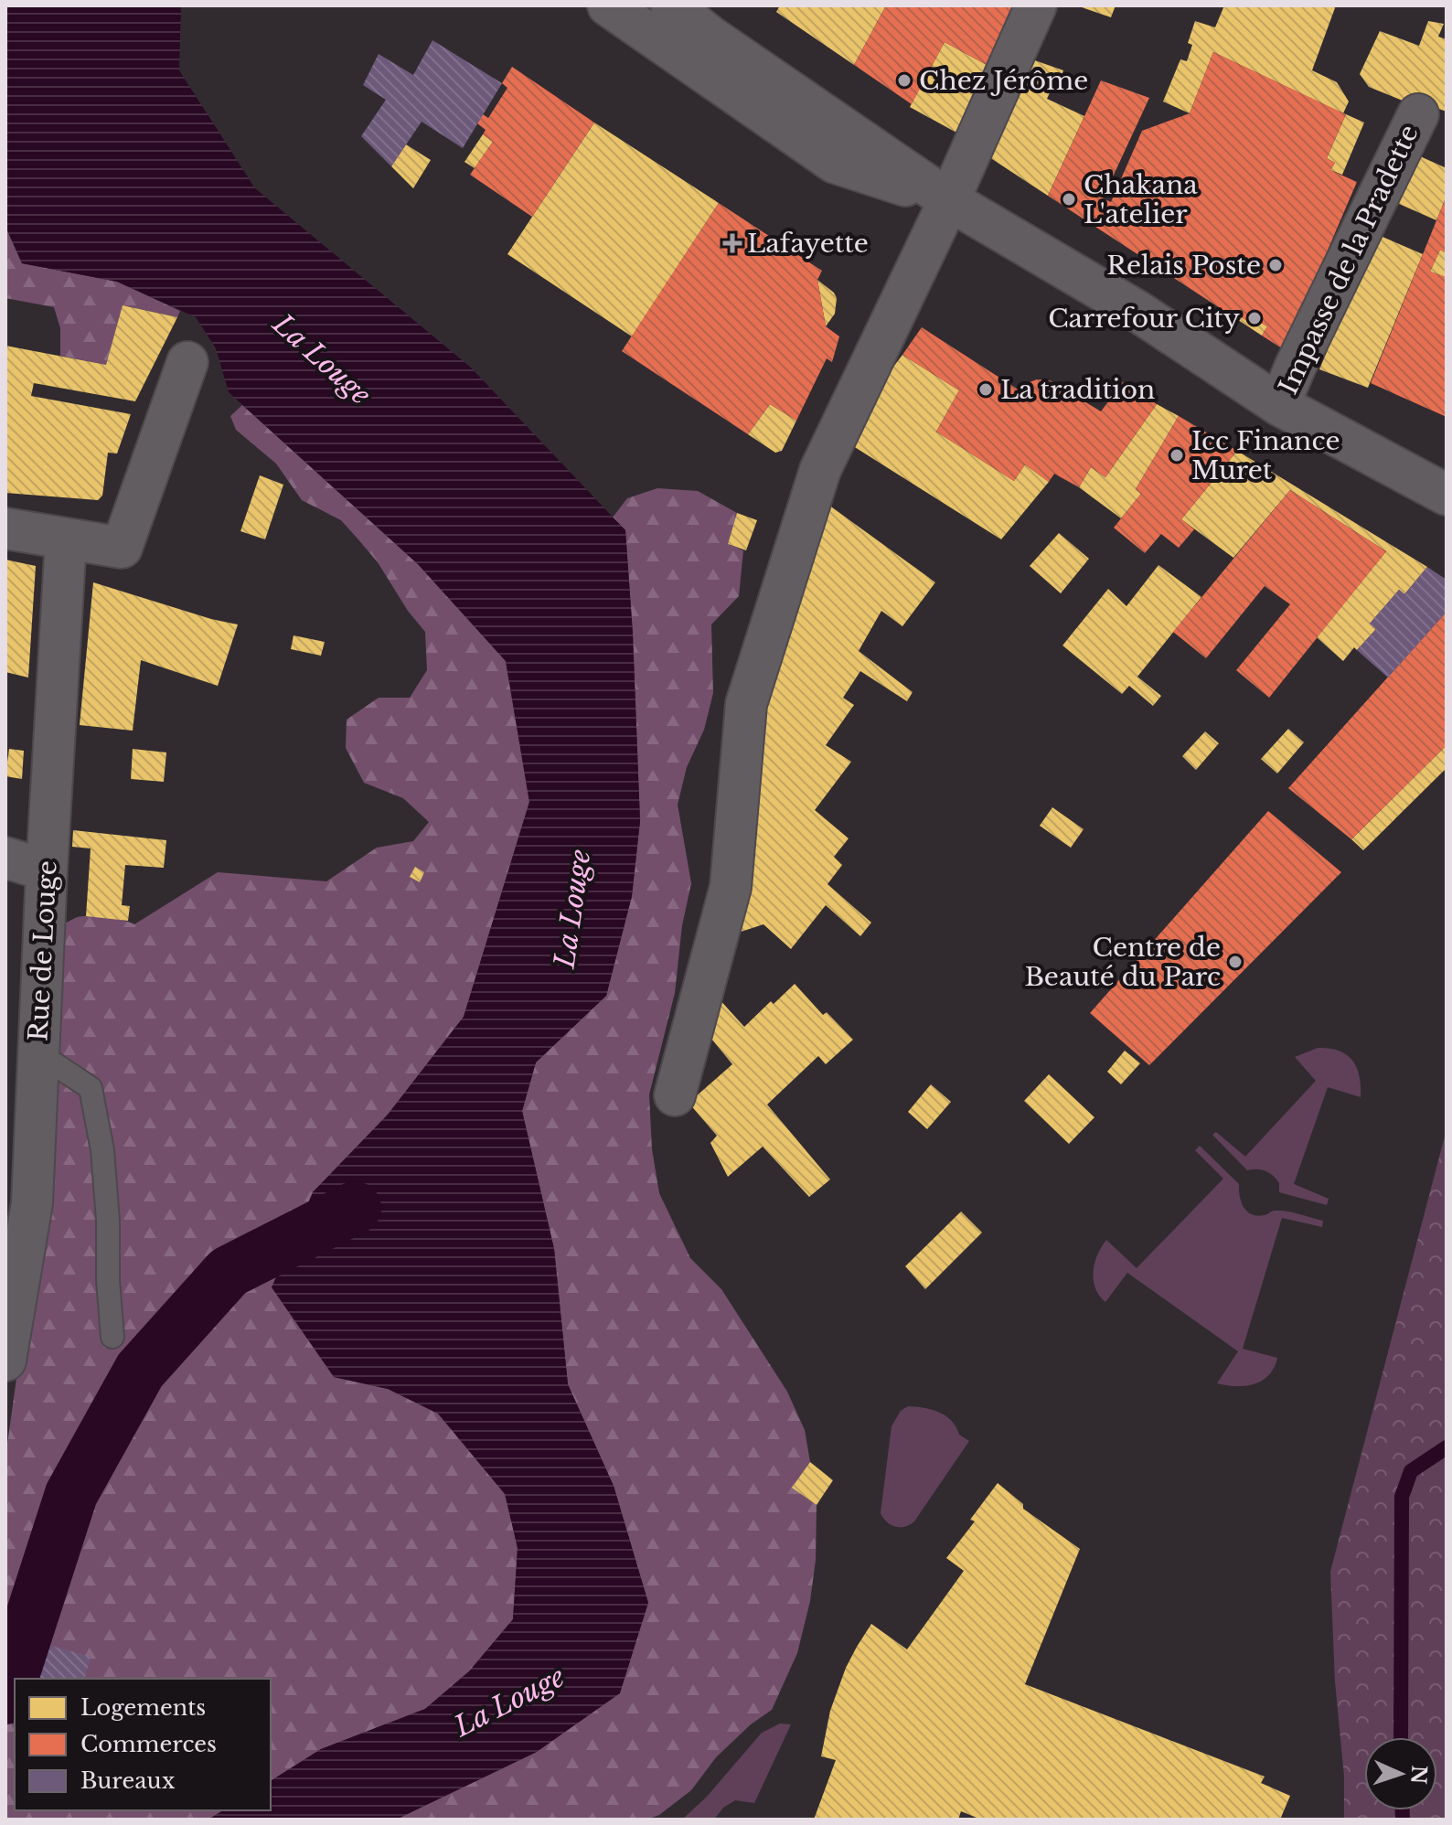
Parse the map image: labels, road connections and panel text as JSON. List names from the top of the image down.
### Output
{
  "streets": {
    "street": ["Impasse de la Pradette", "Rue de Louge"]
  },
  "water": ["La Louge"],
  "places": {
    "other": [
      "Chez Jérôme",
      "Chakana L'atelier",
      "Relais Poste",
      "Carrefour City",
      "La tradition",
      "Icc Finance Muret",
      "Centre de Beauté du Parc"
    ],
    "health": ["Lafayette"]
  },
  "legend": ["Logements", "Commerces", "Bureaux"],
  "north": "right"
}
